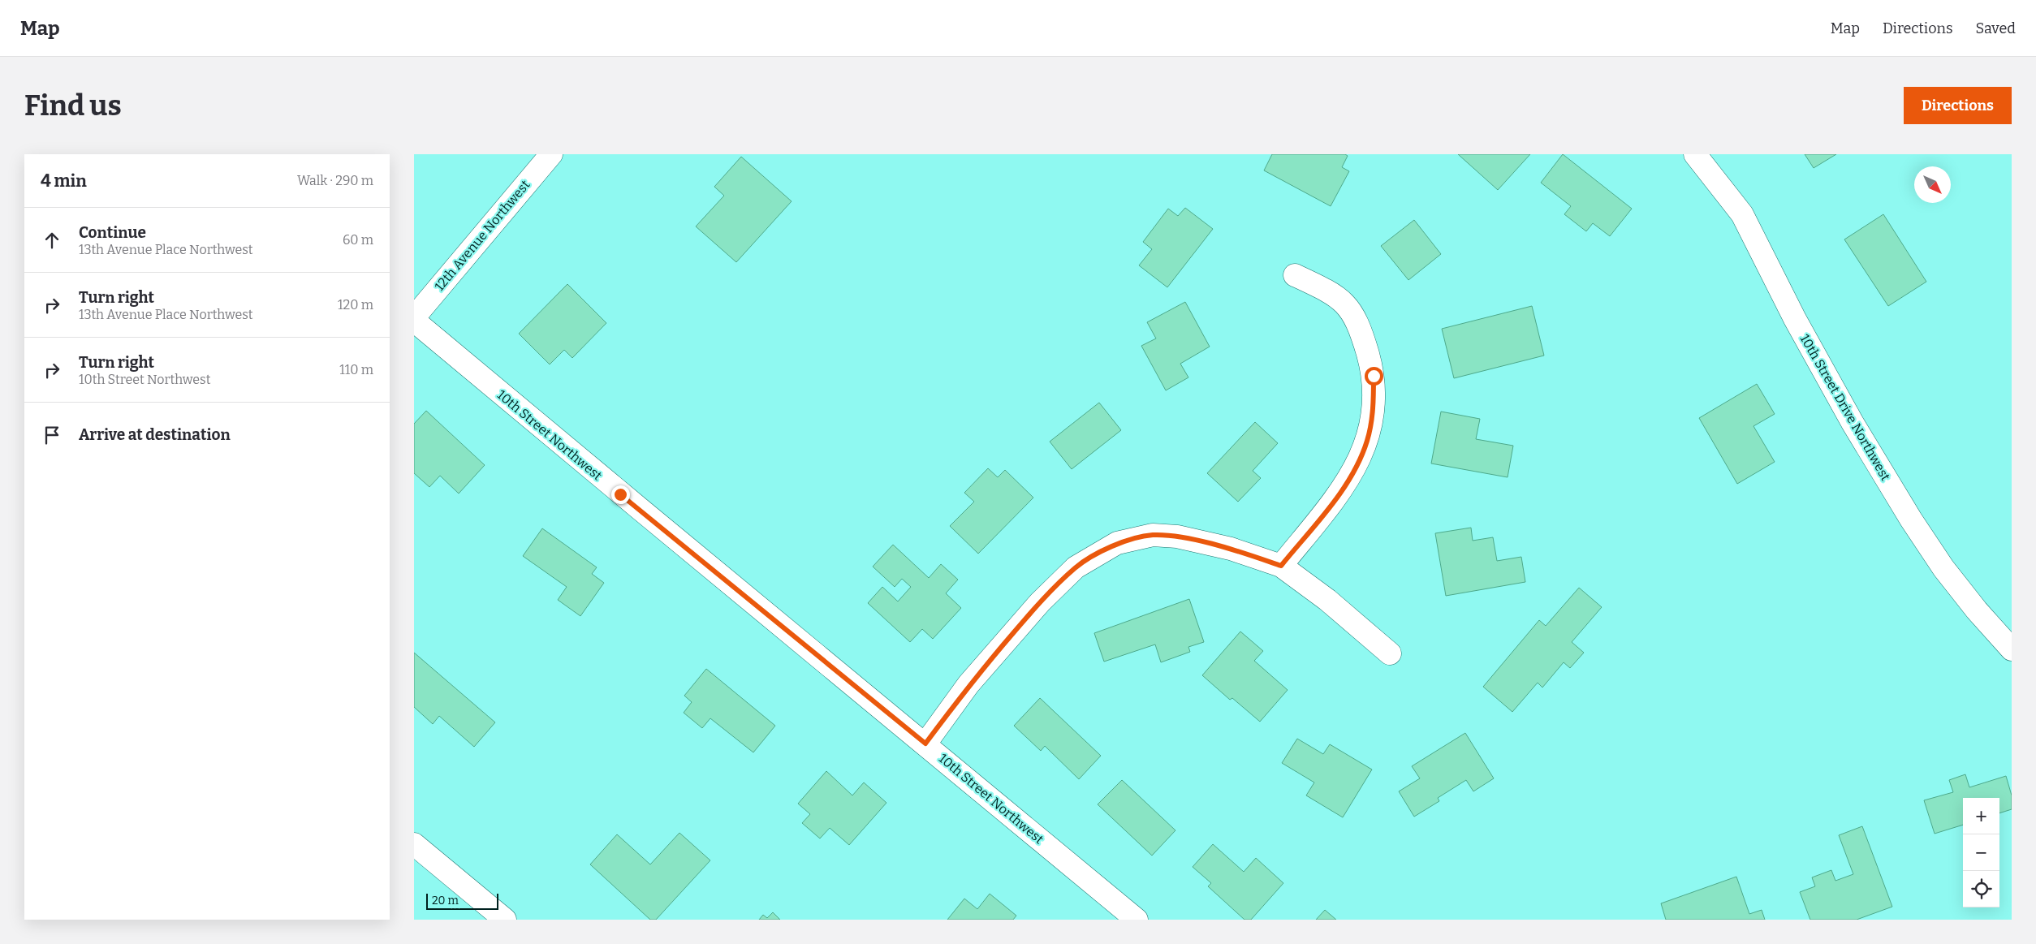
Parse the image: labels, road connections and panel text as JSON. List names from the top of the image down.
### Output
{
  "streets": {
    "street": ["12th Avenue Northwest", "10th Street Drive Northwest", "10th Street Northwest"]
  },
  "scale_bar": "20 m",
  "north": "bottom right",
  "page": {
    "header": "Map",
    "nav": ["Map", "Directions", "Saved"],
    "buttons": "Directions",
    "title": "Find us",
    "heading": ["4 min", "Walk · 290 m"],
    "list": [
      ["Continue", "13th Avenue Place Northwest", "60 m"],
      ["Turn right", "13th Avenue Place Northwest", "120 m"],
      ["Turn right", "10th Street Northwest", "110 m"],
      "Arrive at destination"
    ],
    "map_buttons": ["+", "−"],
    "scale": "20 m"
  }
}
